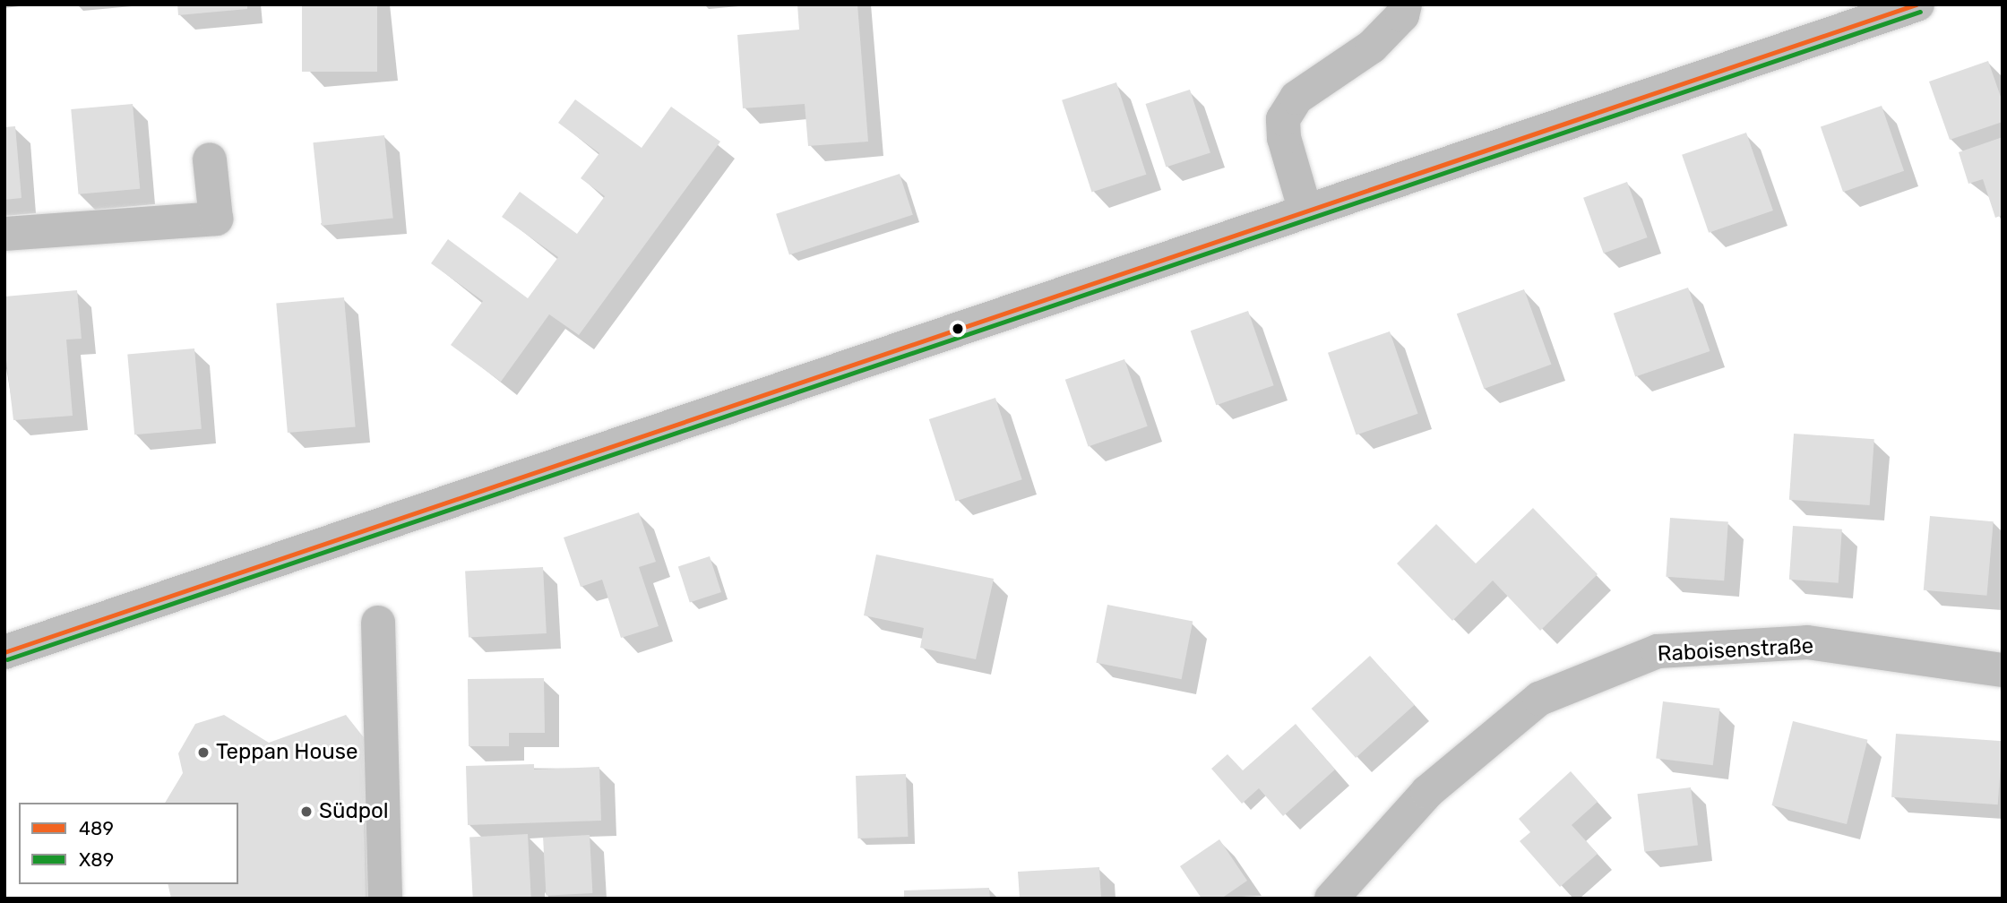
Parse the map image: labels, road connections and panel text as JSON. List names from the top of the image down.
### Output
{
  "streets": {
    "main road": ["Raboisenstraße"]
  },
  "places": ["Teppan House", "Südpol"],
  "lines": ["transit line 489", "transit line X89"],
  "legend": ["489", "X89"]
}
